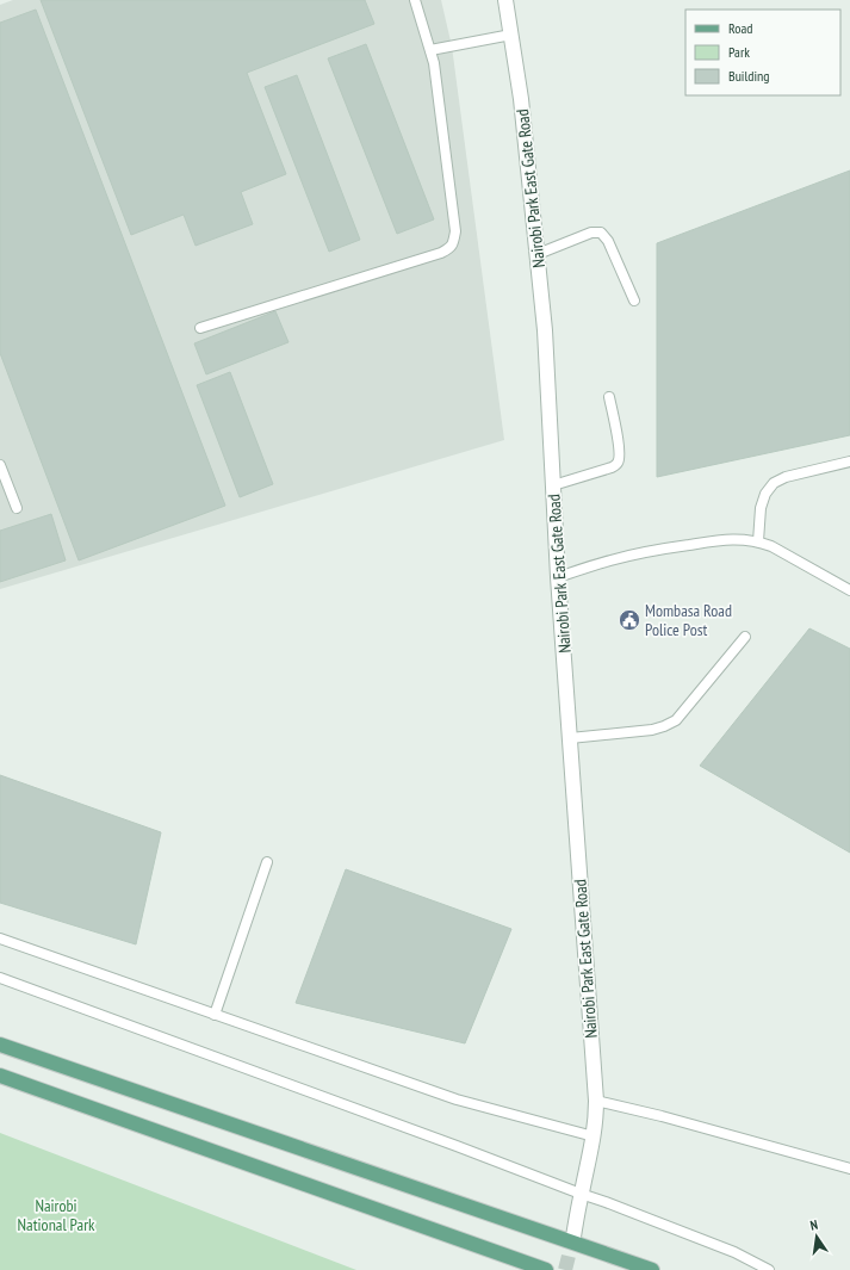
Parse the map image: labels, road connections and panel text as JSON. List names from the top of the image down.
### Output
{
  "streets": {
    "street": ["Nairobi Park East Gate Road"]
  },
  "parks": ["Nairobi National Park"],
  "places": {
    "public building": ["Mombasa Road Police Post"]
  },
  "legend": ["Road", "Park", "Building"],
  "north": "top"
}
